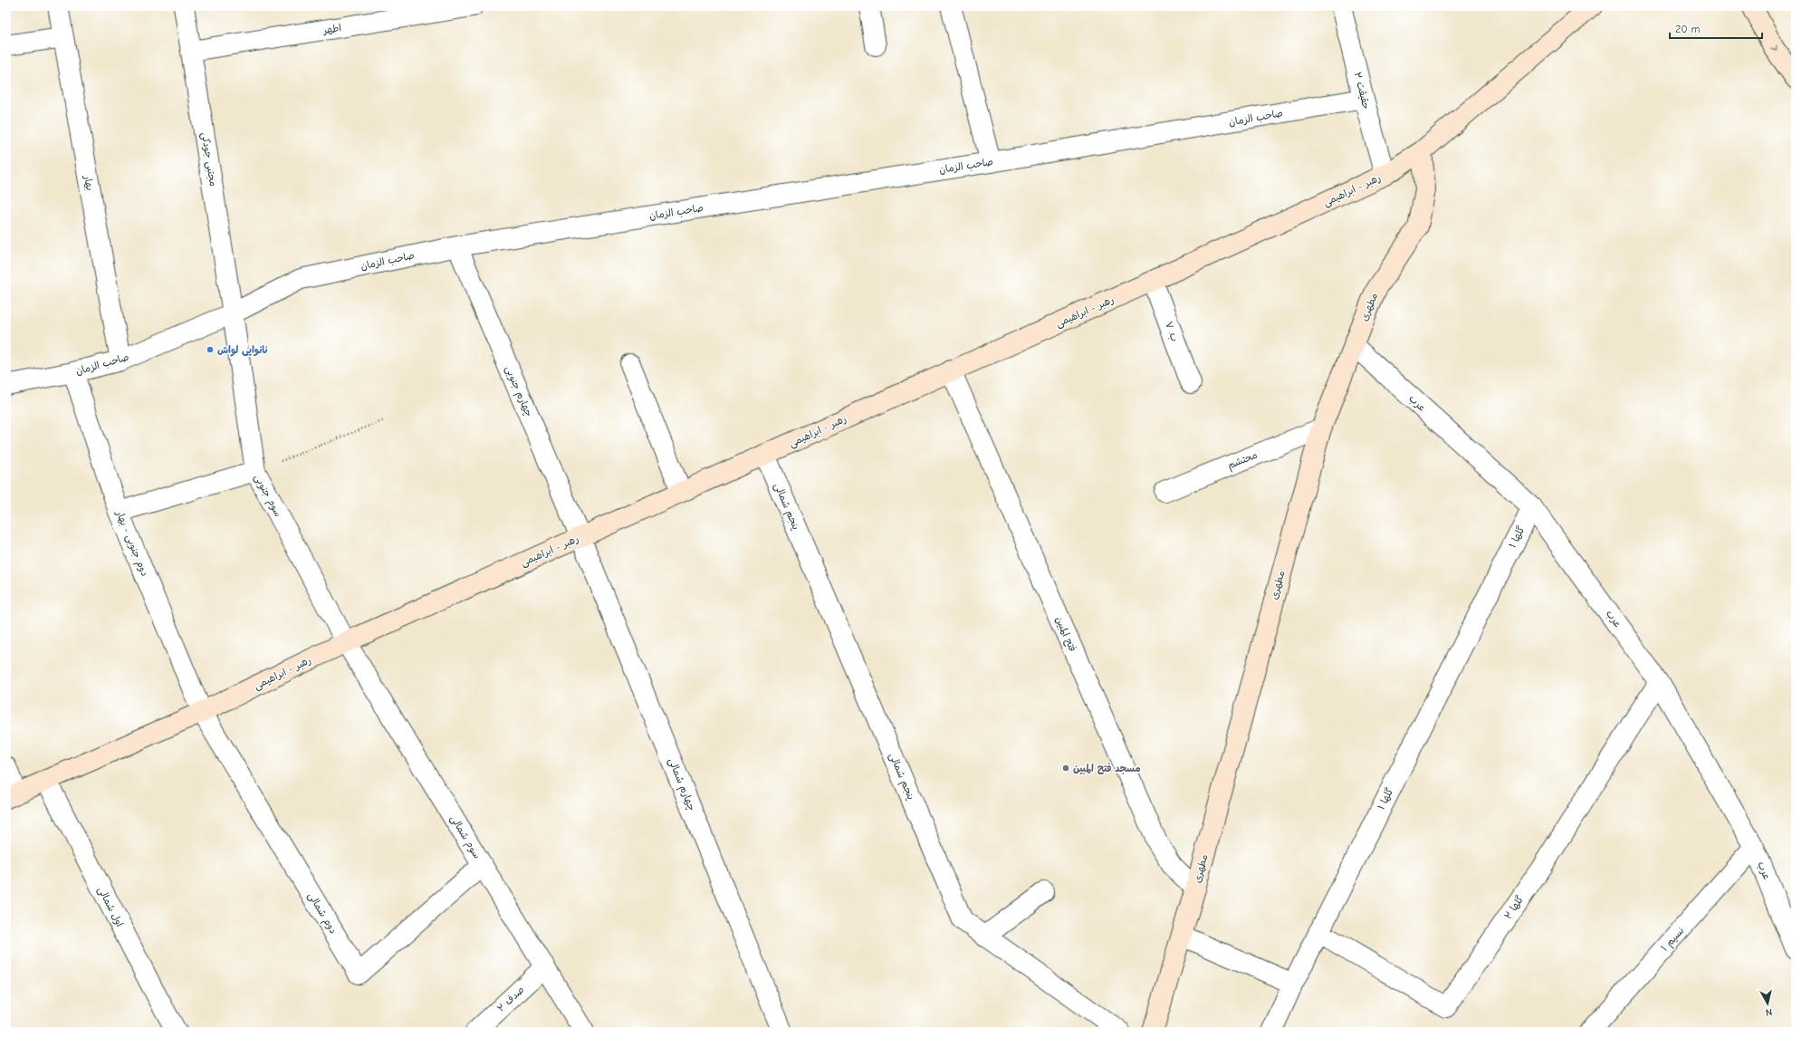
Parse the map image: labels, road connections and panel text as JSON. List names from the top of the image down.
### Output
{
  "streets": {
    "street": [
      "اطهر",
      "حقیقت ۲",
      "صاحب الزمان",
      "مجتبی جودکی",
      "بهار",
      "رهبر - ابراهیمی",
      "مطهری",
      "ب. ۷",
      "چهارم جنوبی",
      "عرب",
      "محتشم",
      "سوم جنوبی",
      "پنجم شمالی",
      "گلها ۱",
      "دوم جنوبی - بهار",
      "فتح المبین",
      "چهارم شمالی",
      "سوم شمالی",
      "اول شمالی",
      "گلها ۲",
      "دوم شمالی",
      "نسیم ۱",
      "صدف ۲"
    ]
  },
  "crossings": [
    ["اطهر", "مجتبی جودکی"],
    ["حقیقت ۲", "صاحب الزمان"],
    ["حقیقت ۲", "رهبر - ابراهیمی"],
    ["صاحب الزمان", "مجتبی جودکی"],
    ["صاحب الزمان", "بهار"],
    ["صاحب الزمان", "چهارم جنوبی"],
    ["صاحب الزمان", "سوم جنوبی"],
    ["صاحب الزمان", "دوم جنوبی - بهار"],
    ["مجتبی جودکی", "سوم جنوبی"],
    ["رهبر - ابراهیمی", "مطهری"],
    ["رهبر - ابراهیمی", "ب. ۷"],
    ["رهبر - ابراهیمی", "چهارم جنوبی"],
    ["رهبر - ابراهیمی", "سوم جنوبی"],
    ["رهبر - ابراهیمی", "پنجم شمالی"],
    ["رهبر - ابراهیمی", "دوم جنوبی - بهار"],
    ["رهبر - ابراهیمی", "فتح المبین"],
    ["رهبر - ابراهیمی", "چهارم شمالی"],
    ["رهبر - ابراهیمی", "سوم شمالی"],
    ["رهبر - ابراهیمی", "اول شمالی"],
    ["رهبر - ابراهیمی", "دوم شمالی"],
    ["مطهری", "عرب"],
    ["مطهری", "محتشم"],
    ["مطهری", "فتح المبین"],
    ["چهارم جنوبی", "چهارم شمالی"],
    ["عرب", "گلها ۱"],
    ["عرب", "گلها ۲"],
    ["عرب", "نسیم ۱"],
    ["سوم جنوبی", "سوم شمالی"],
    ["گلها ۱", "گلها ۲"],
    ["دوم جنوبی - بهار", "دوم شمالی"],
    ["سوم شمالی", "دوم شمالی"],
    ["سوم شمالی", "صدف ۲"]
  ],
  "places": ["نانوایی لواش", "مسجد فتح المبین"],
  "scale_bar": "20 m",
  "north": "bottom"
}
